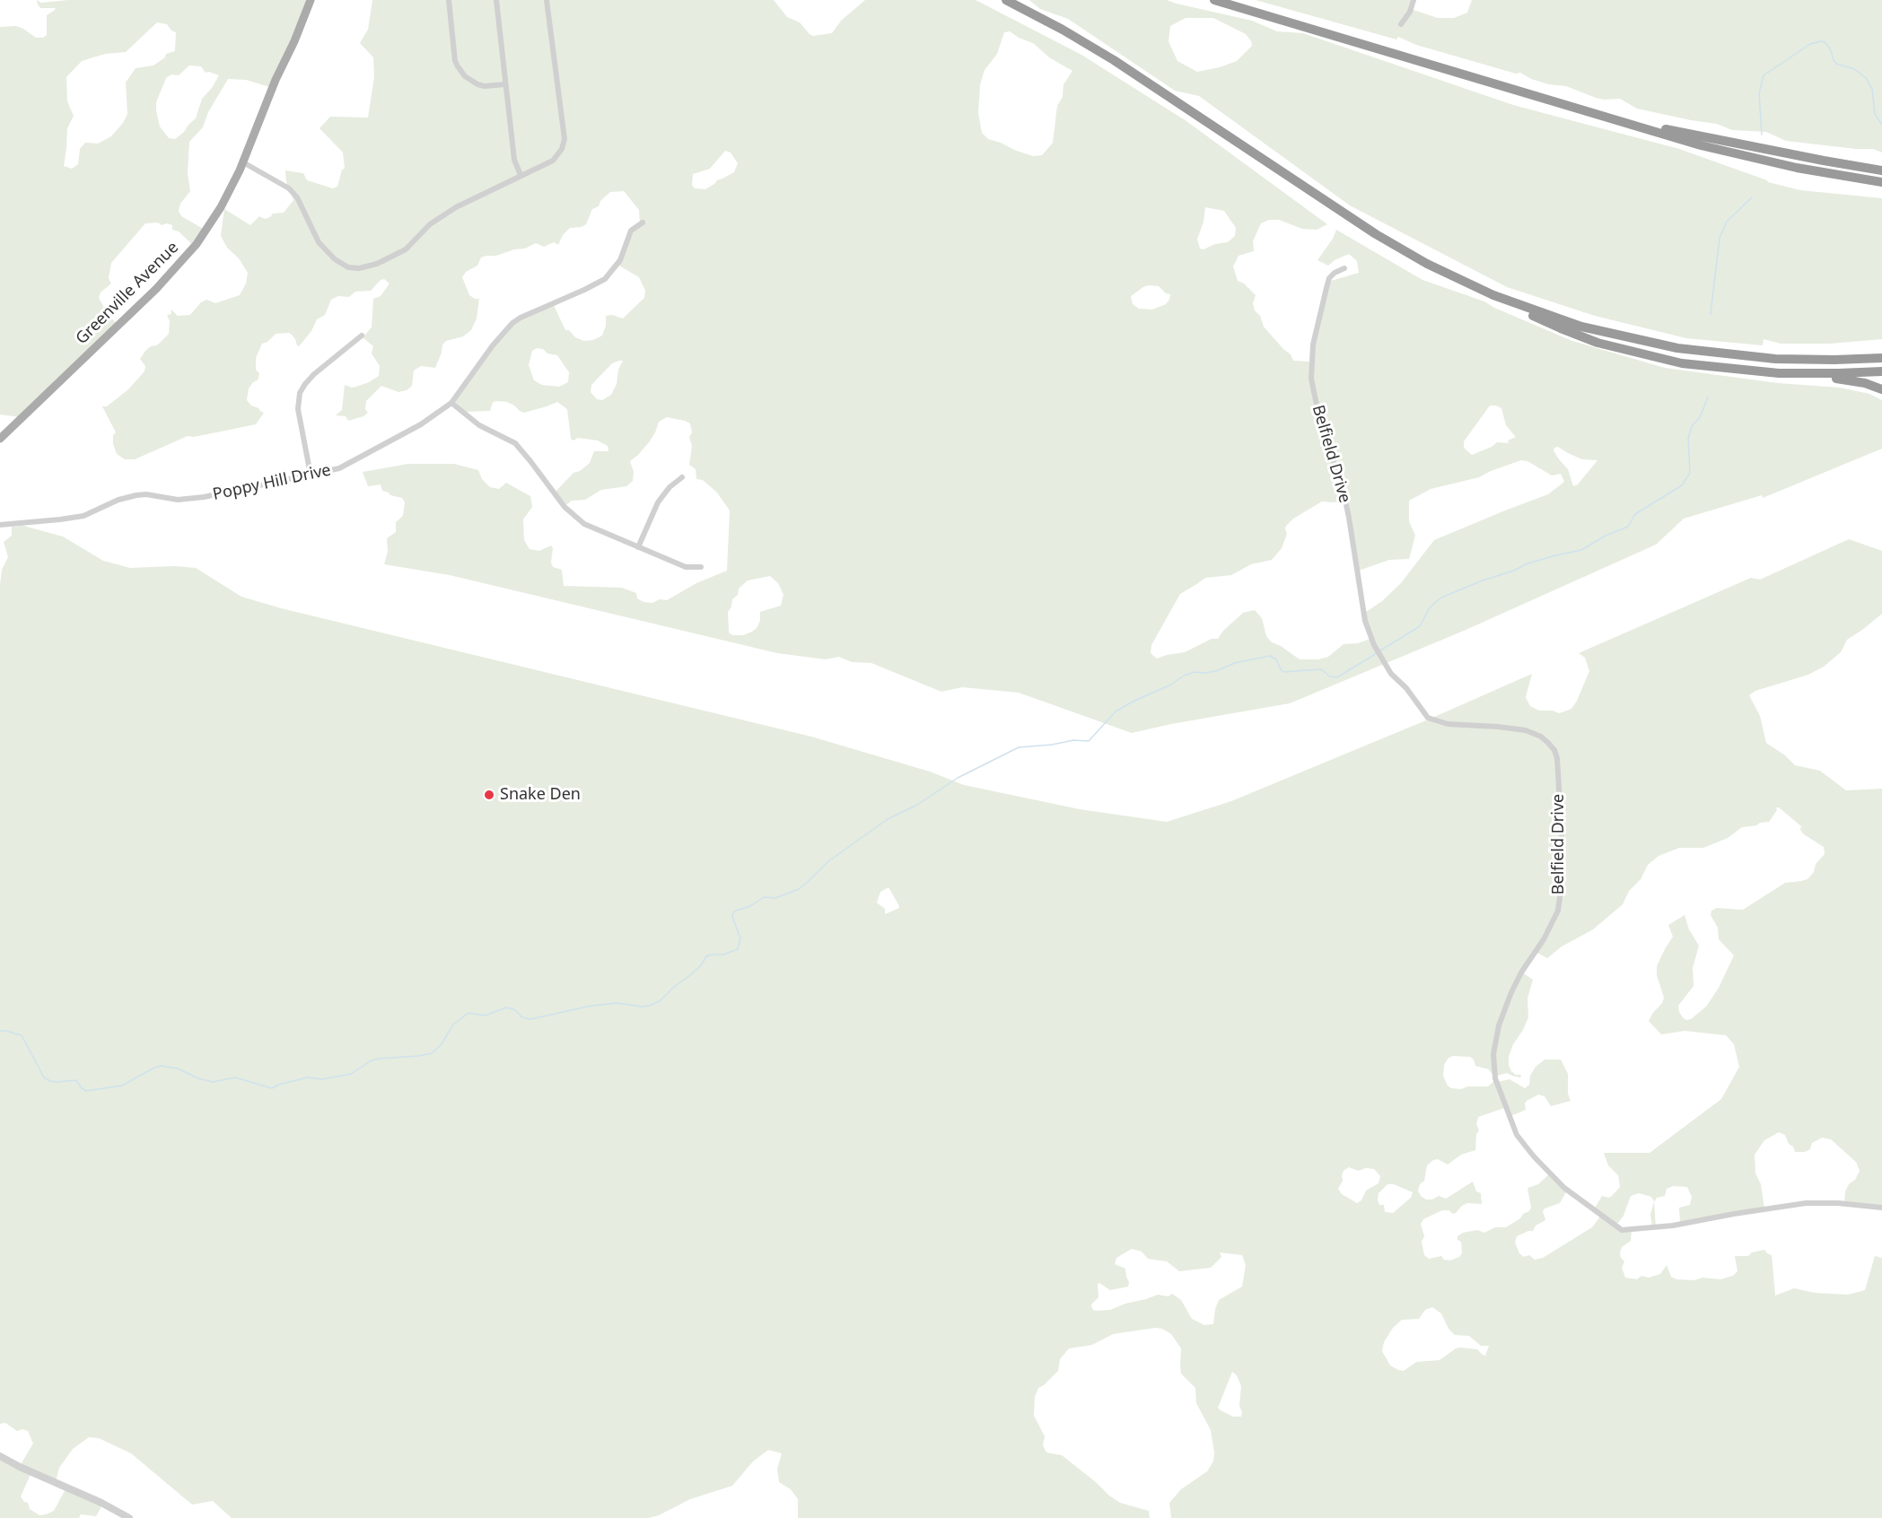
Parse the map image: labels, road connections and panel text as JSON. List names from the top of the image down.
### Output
{
  "streets": {
    "main road": ["Greenville Avenue"],
    "street": ["Belfield Drive", "Poppy Hill Drive"]
  },
  "places": ["Snake Den"]
}
